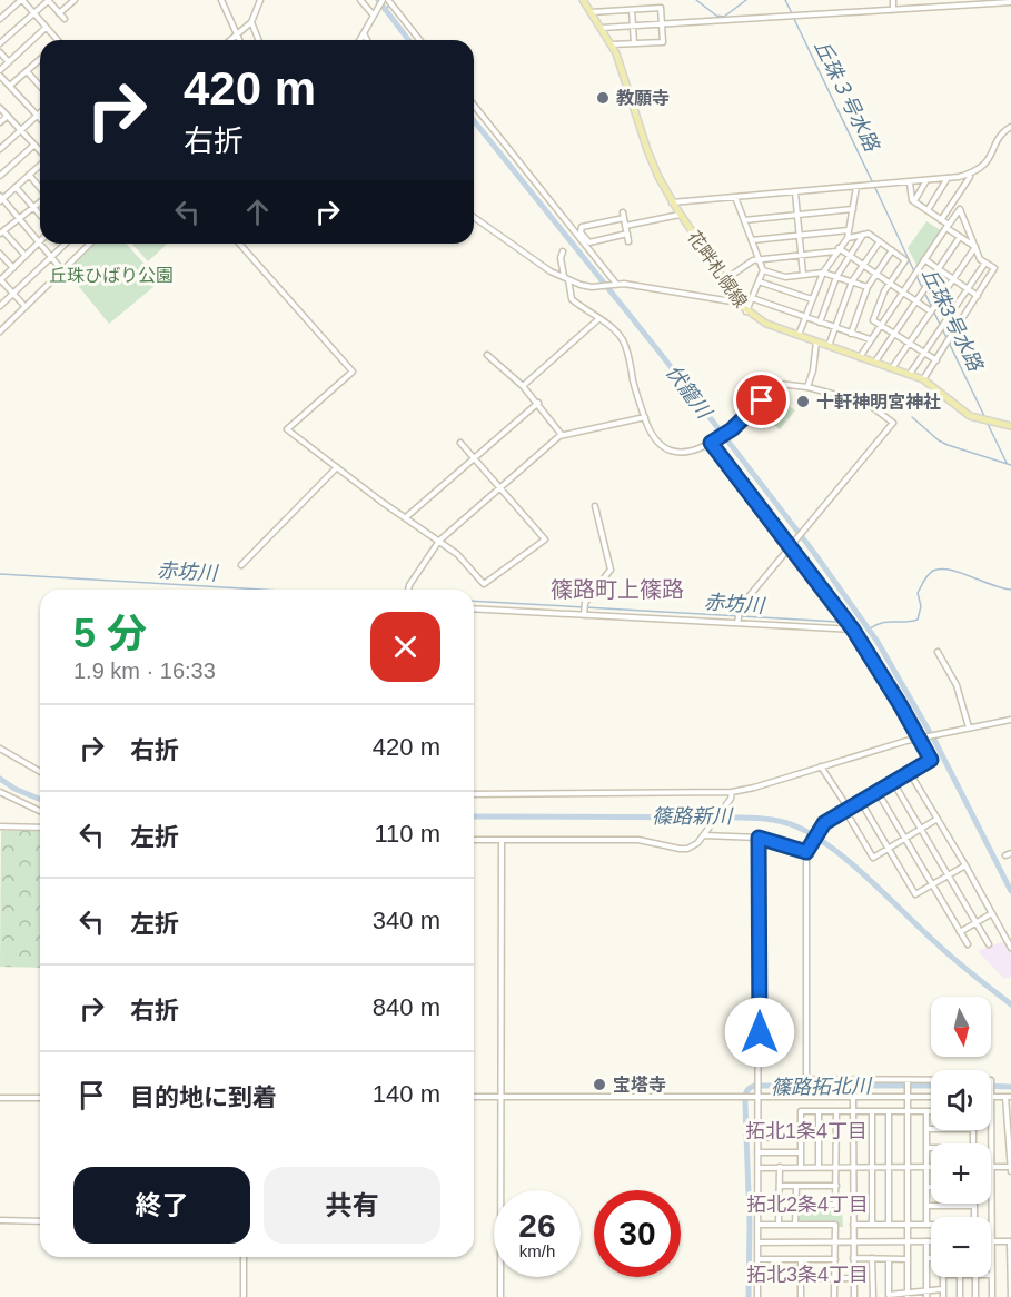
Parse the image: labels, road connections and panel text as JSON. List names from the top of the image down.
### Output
{
  "streets": {
    "main road": ["花畔札幌線"]
  },
  "districts": [
    "篠路町上篠路",
    "拓北1条4丁目",
    "拓北2条4丁目",
    "拓北3条4丁目"
  ],
  "water": [
    "丘珠３号水路",
    "丘珠3号水路",
    "伏籠川",
    "赤坊川",
    "篠路新川",
    "篠路拓北川"
  ],
  "parks": ["丘珠ひばり公園"],
  "places": ["教願寺", "十軒神明宮神社", "宝塔寺"],
  "north": "bottom",
  "page": {
    "turn": ["420 m", "右折"],
    "heading": ["5 分", "1.9 km · 16:33"],
    "list": [
      {
        "name": "右折",
        "value": "420 m"
      },
      {
        "name": "左折",
        "value": "110 m"
      },
      {
        "name": "左折",
        "value": "340 m"
      },
      {
        "name": "右折",
        "value": "840 m"
      },
      {
        "name": "目的地に到着",
        "value": "140 m"
      }
    ],
    "map_buttons": ["+", "−"],
    "buttons": ["終了", "共有"],
    "speed": "26 km/h",
    "limit": "30"
  }
}
